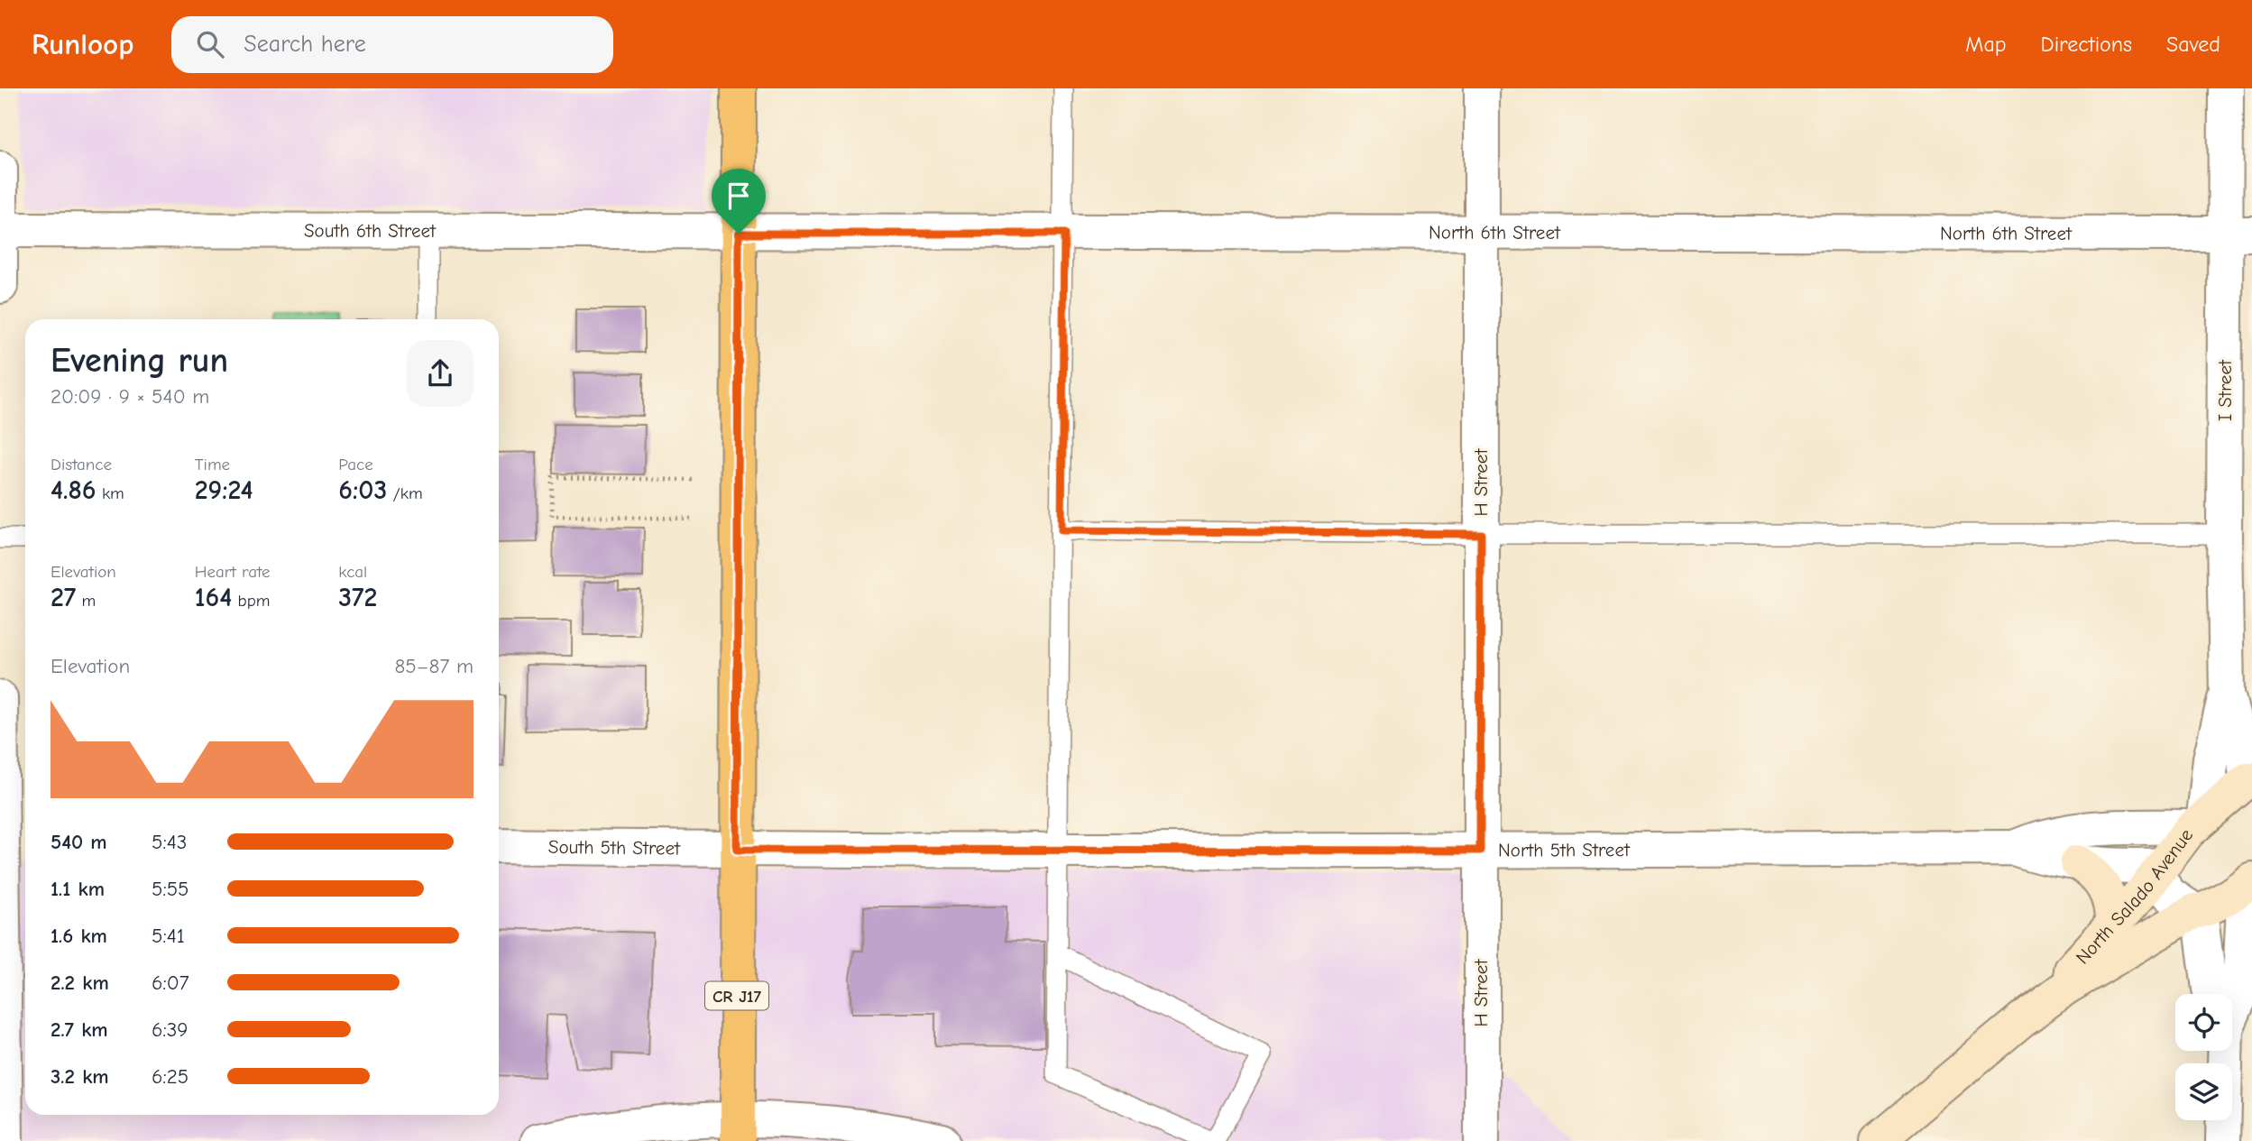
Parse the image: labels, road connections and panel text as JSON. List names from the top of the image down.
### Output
{
  "streets": {
    "main road": ["North Salado Avenue", "CR J17"],
    "street": [
      "South 6th Street",
      "North 6th Street",
      "I Street",
      "H Street",
      "South 5th Street",
      "North 5th Street"
    ]
  },
  "crossings": [
    ["South 6th Street", "North 6th Street"],
    ["South 6th Street", "CR J17"],
    ["North 6th Street", "I Street"],
    ["North 6th Street", "H Street"],
    ["North 6th Street", "CR J17"],
    ["I Street", "North 5th Street"],
    ["I Street", "North Salado Avenue"],
    ["H Street", "North 5th Street"],
    ["South 5th Street", "North 5th Street"],
    ["South 5th Street", "CR J17"],
    ["North 5th Street", "North Salado Avenue"],
    ["North 5th Street", "CR J17"]
  ],
  "page": {
    "header": "Runloop",
    "search": "Search here",
    "nav": ["Map", "Directions", "Saved"],
    "heading": ["Evening run", "20:09 · 9 × 540 m"],
    "stats": [
      ["Distance", "4.86 km"],
      ["Time", "29:24"],
      ["Pace", "6:03 /km"],
      ["Elevation", "27 m"],
      ["Heart rate", "164 bpm"],
      ["kcal", "372"]
    ],
    "chart": ["Elevation", "85–87 m"],
    "list": [
      {
        "name": "540 m",
        "note": "5:43"
      },
      {
        "name": "1.1 km",
        "note": "5:55"
      },
      {
        "name": "1.6 km",
        "note": "5:41"
      },
      {
        "name": "2.2 km",
        "note": "6:07"
      },
      {
        "name": "2.7 km",
        "note": "6:39"
      },
      {
        "name": "3.2 km",
        "note": "6:25"
      }
    ]
  }
}
